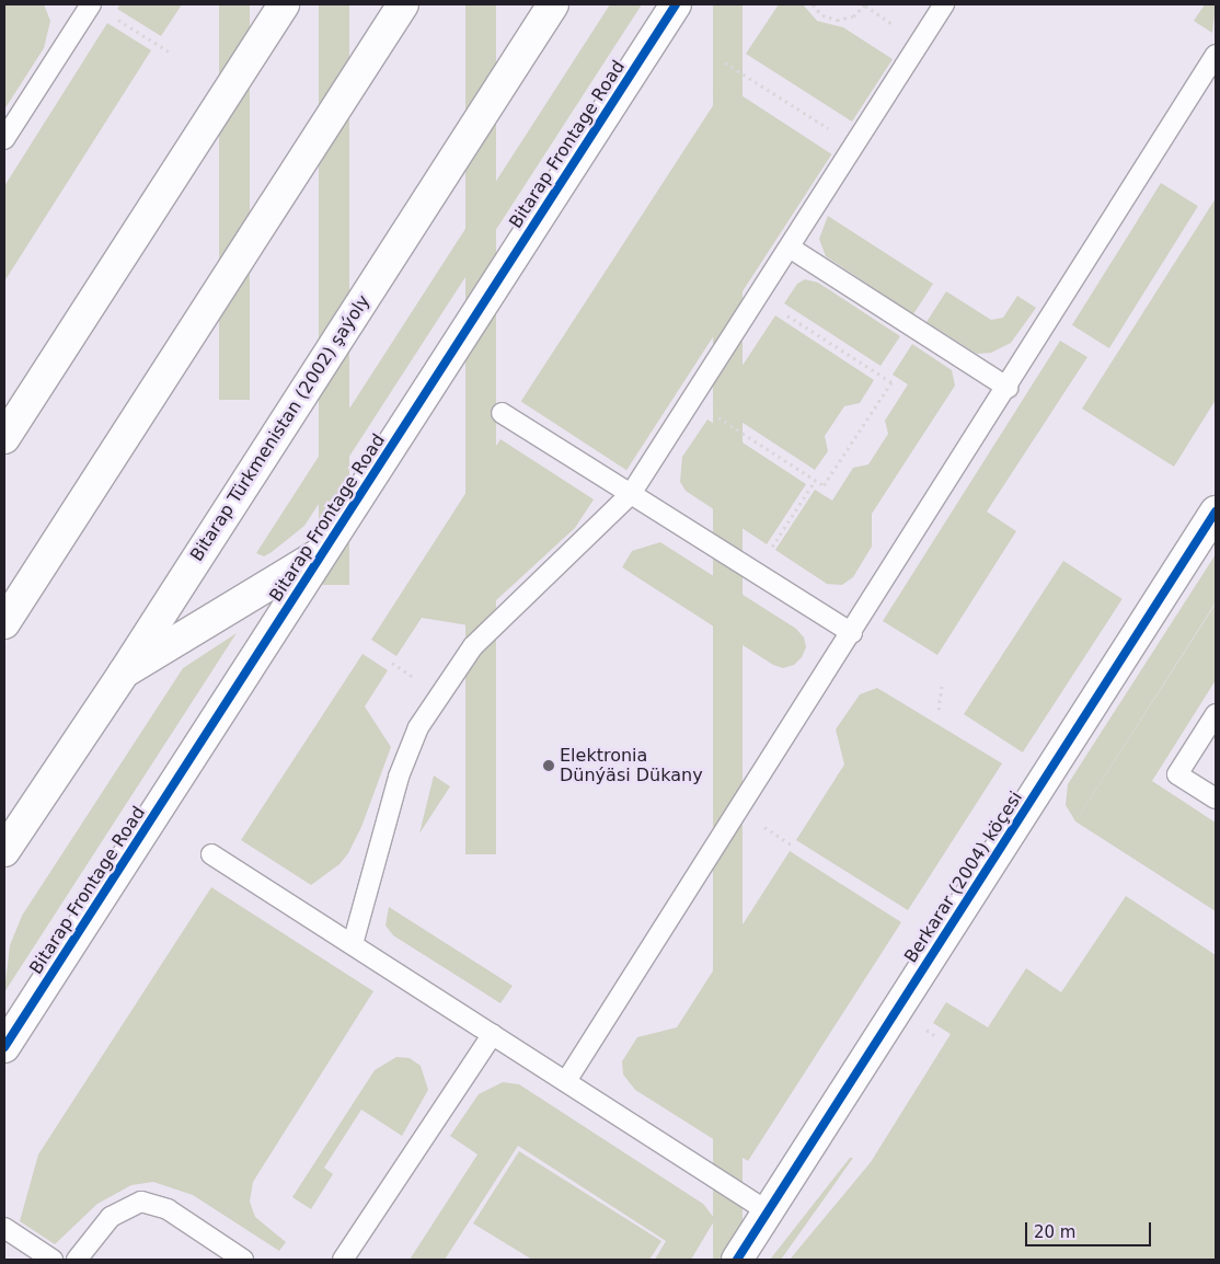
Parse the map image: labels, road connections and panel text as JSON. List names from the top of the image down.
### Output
{
  "streets": {
    "street": ["Bitarap Frontage Road", "Bitarap Türkmenistan (2002) şaýoly", "Berkarar (2004) köçesi"]
  },
  "crossings": [
    ["Bitarap Frontage Road", "Bitarap Türkmenistan (2002) şaýoly"]
  ],
  "places": ["Elektronia Dünýäsi Dükany"],
  "scale_bar": "20 m"
}
